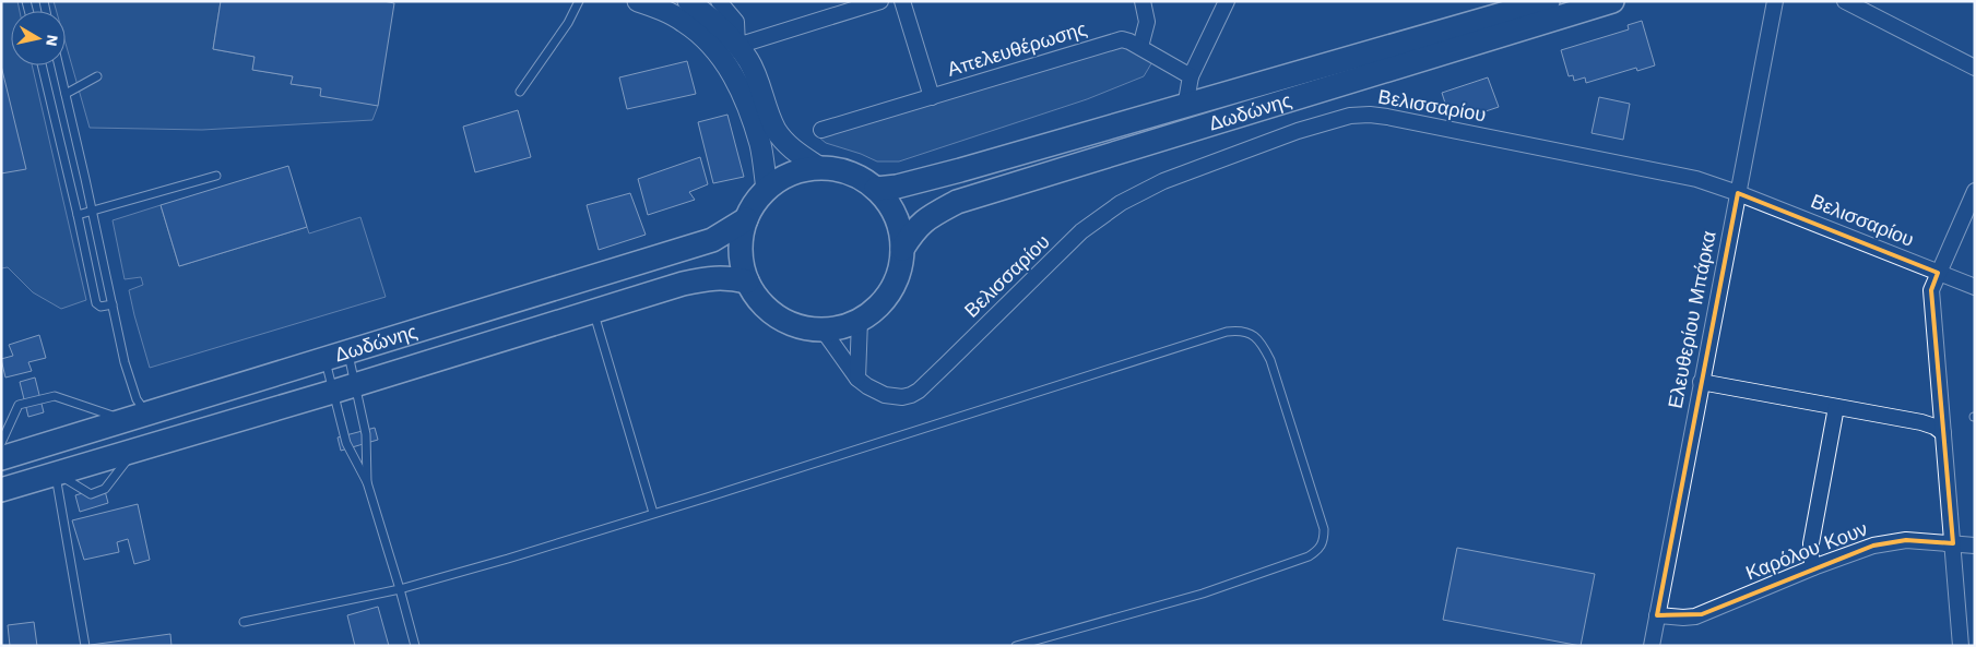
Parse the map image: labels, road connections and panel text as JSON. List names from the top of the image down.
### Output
{
  "streets": {
    "main road": ["Δωδώνης"],
    "street": [
      "Απελευθέρωσης",
      "Βελισσαρίου",
      "Ελευθερίου Μπάρκα",
      "Καρόλου Κουν"
    ]
  },
  "crossings": [
    ["Βελισσαρίου", "Δωδώνης"],
    ["Βελισσαρίου", "Ελευθερίου Μπάρκα"],
    ["Ελευθερίου Μπάρκα", "Καρόλου Κουν"]
  ],
  "north": "right"
}
